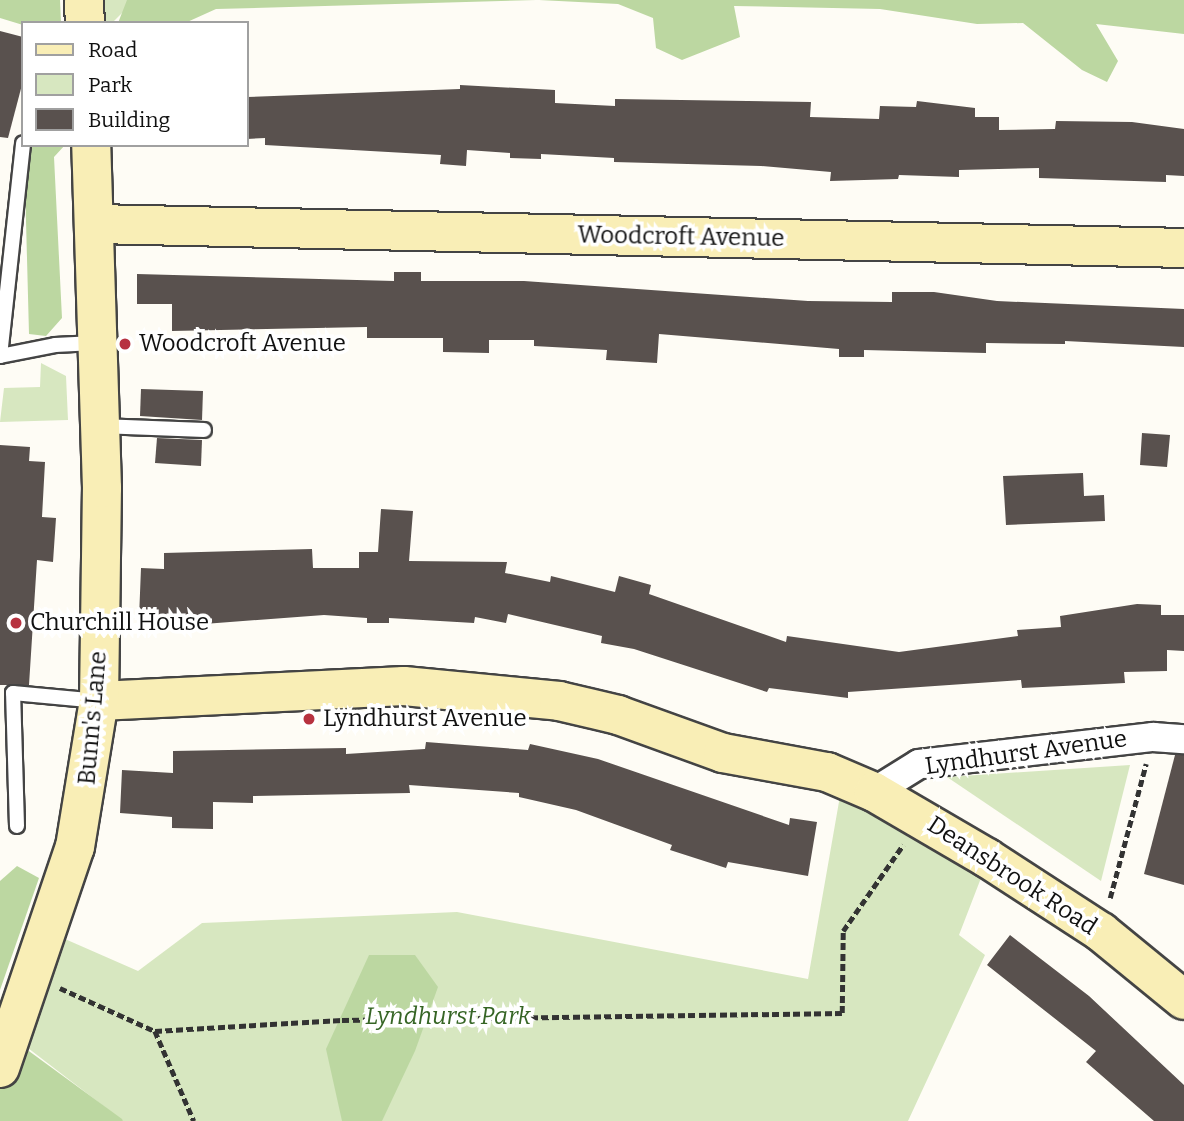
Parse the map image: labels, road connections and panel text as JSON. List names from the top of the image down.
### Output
{
  "streets": {
    "street": [
      "Woodcroft Avenue",
      "Bunn's Lane",
      "Lyndhurst Avenue",
      "Deansbrook Road"
    ]
  },
  "crossings": [
    ["Woodcroft Avenue", "Bunn's Lane"],
    ["Bunn's Lane", "Deansbrook Road"],
    ["Lyndhurst Avenue", "Deansbrook Road"]
  ],
  "parks": ["Lyndhurst Park"],
  "places": ["Woodcroft Avenue", "Churchill House", "Lyndhurst Avenue"],
  "legend": ["Road", "Park", "Building"]
}
